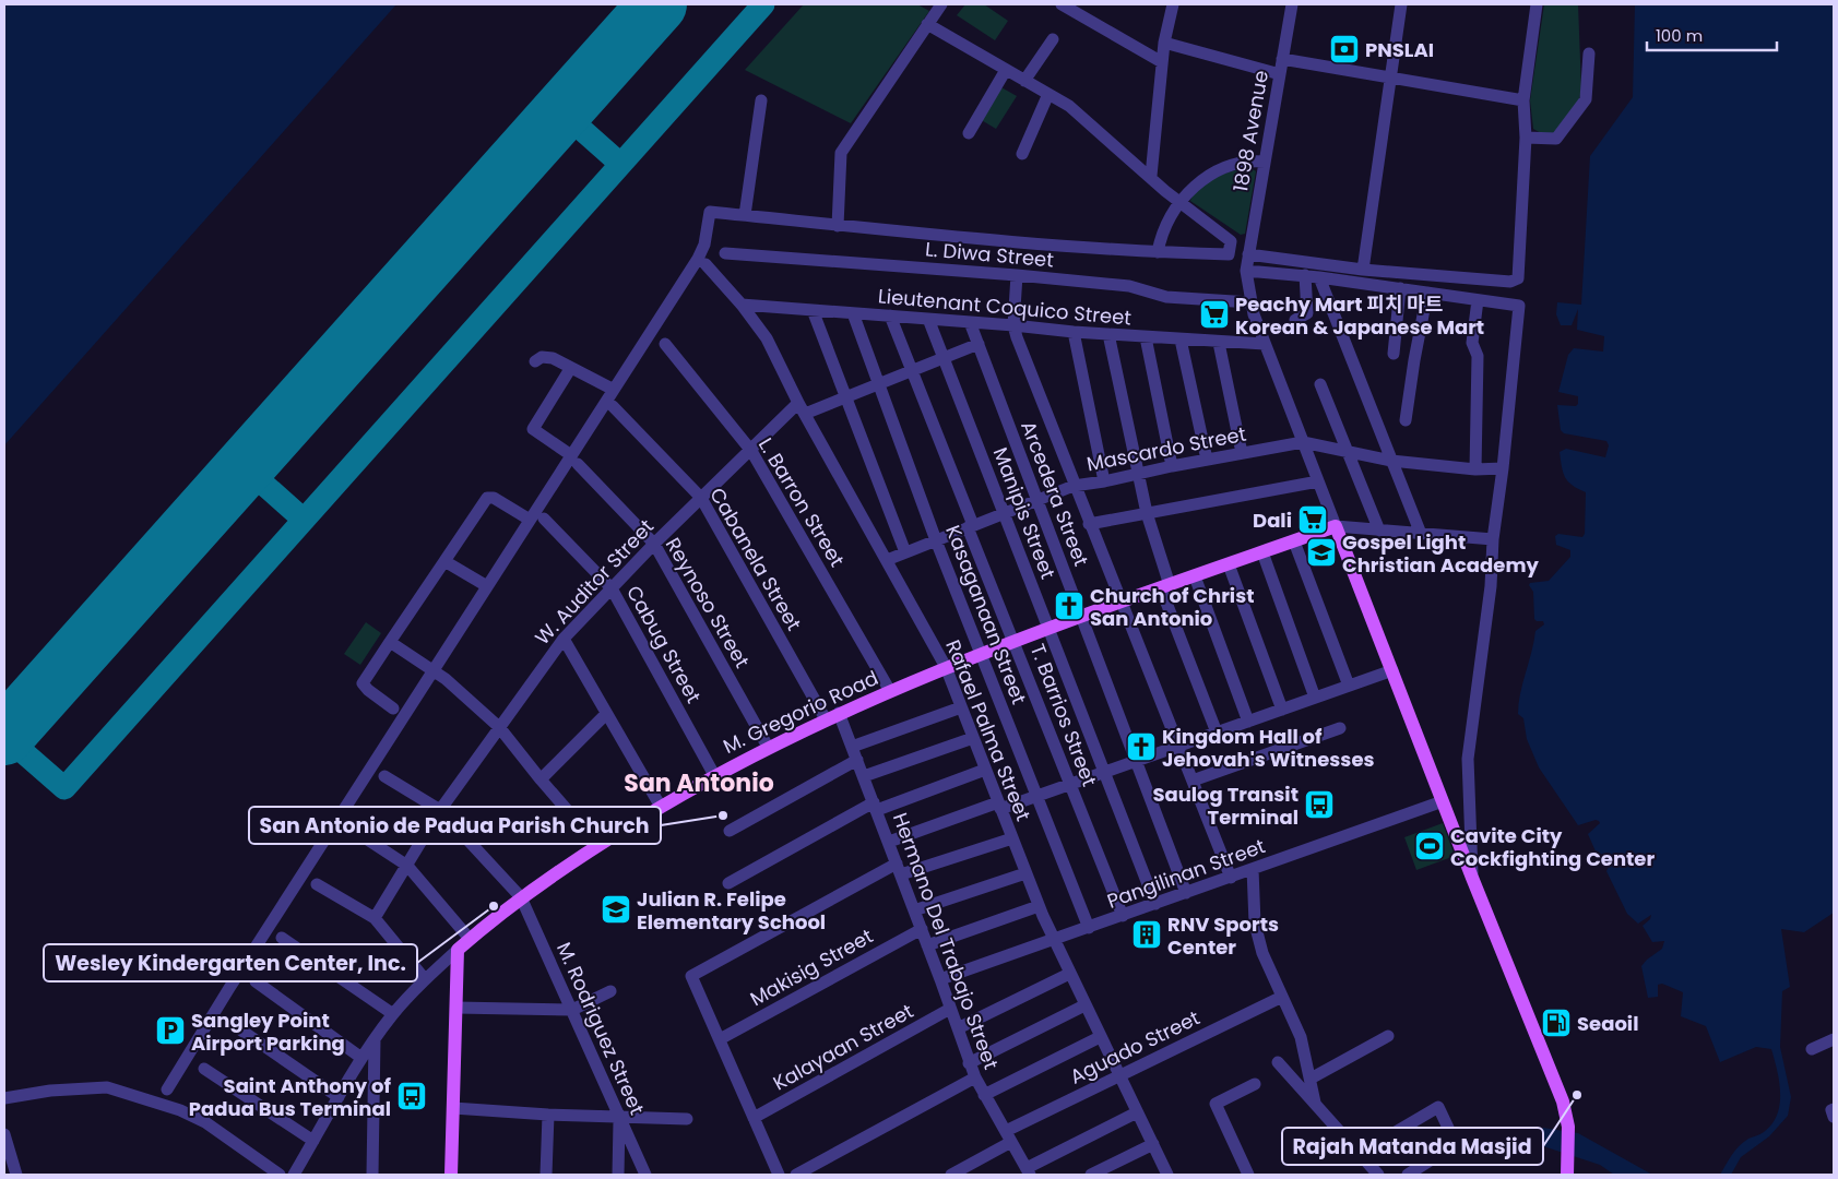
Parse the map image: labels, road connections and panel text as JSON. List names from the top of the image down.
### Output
{
  "streets": {
    "main road": ["M. Gregorio Road"],
    "street": [
      "1898 Avenue",
      "L. Diwa Street",
      "Lieutenant Coquico Street",
      "Mascardo Street",
      "Arcedera Street",
      "L. Barron Street",
      "Manipis Street",
      "Cabanela Street",
      "W. Auditor Street",
      "Reynoso Street",
      "Kasaganaan Street",
      "Cabug Street",
      "T. Barrios Street",
      "Rafael Palma Street",
      "Pangilinan Street",
      "Hermano Del Trabajo Street",
      "Makisig Street",
      "M. Rodriguez Street",
      "Kalayaan Street",
      "Aguado Street"
    ]
  },
  "crossings": [
    ["1898 Avenue", "L. Diwa Street"],
    ["1898 Avenue", "Lieutenant Coquico Street"],
    ["1898 Avenue", "Mascardo Street"],
    ["1898 Avenue", "M. Gregorio Road"],
    ["Lieutenant Coquico Street", "Arcedera Street"],
    ["Lieutenant Coquico Street", "Manipis Street"],
    ["Lieutenant Coquico Street", "Kasaganaan Street"],
    ["Lieutenant Coquico Street", "T. Barrios Street"],
    ["Lieutenant Coquico Street", "Rafael Palma Street"],
    ["Mascardo Street", "Arcedera Street"],
    ["Mascardo Street", "Manipis Street"],
    ["Mascardo Street", "Kasaganaan Street"],
    ["Mascardo Street", "T. Barrios Street"],
    ["Mascardo Street", "Rafael Palma Street"],
    ["Arcedera Street", "M. Gregorio Road"],
    ["Arcedera Street", "Pangilinan Street"],
    ["L. Barron Street", "W. Auditor Street"],
    ["L. Barron Street", "M. Gregorio Road"],
    ["Manipis Street", "M. Gregorio Road"],
    ["Manipis Street", "Pangilinan Street"],
    ["Cabanela Street", "W. Auditor Street"],
    ["Cabanela Street", "M. Gregorio Road"],
    ["W. Auditor Street", "Reynoso Street"],
    ["W. Auditor Street", "Cabug Street"],
    ["W. Auditor Street", "Rafael Palma Street"],
    ["W. Auditor Street", "M. Rodriguez Street"],
    ["Reynoso Street", "M. Gregorio Road"],
    ["Kasaganaan Street", "M. Gregorio Road"],
    ["Kasaganaan Street", "Pangilinan Street"],
    ["Cabug Street", "M. Gregorio Road"],
    ["M. Gregorio Road", "T. Barrios Street"],
    ["M. Gregorio Road", "Rafael Palma Street"],
    ["M. Gregorio Road", "Hermano Del Trabajo Street"],
    ["M. Gregorio Road", "M. Rodriguez Street"],
    ["T. Barrios Street", "Pangilinan Street"],
    ["Rafael Palma Street", "Pangilinan Street"],
    ["Rafael Palma Street", "Aguado Street"],
    ["Pangilinan Street", "Hermano Del Trabajo Street"],
    ["Hermano Del Trabajo Street", "Makisig Street"],
    ["Hermano Del Trabajo Street", "Kalayaan Street"],
    ["Hermano Del Trabajo Street", "Aguado Street"]
  ],
  "districts": ["San Antonio"],
  "places": {
    "bank": ["PNSLAI"],
    "supermarket": ["Peachy Mart 피치 마트 Korean & Japanese Mart", "Dali"],
    "school or university": ["Gospel Light Christian Academy", "Julian R. Felipe Elementary School"],
    "church": ["Church of Christ San Antonio", "Kingdom Hall of Jehovah's Witnesses"],
    "bus stop": ["Saulog Transit Terminal", "Saint Anthony of Padua Bus Terminal"],
    "other": ["San Antonio de Padua Parish Church", "Wesley Kindergarten Center, Inc.", "Rajah Matanda Masjid"],
    "sports": ["Cavite City Cockfighting Center"],
    "building": ["RNV Sports Center"],
    "fuel station": ["Seaoil"],
    "parking": ["Sangley Point Airport Parking"]
  },
  "scale_bar": "100 m"
}
